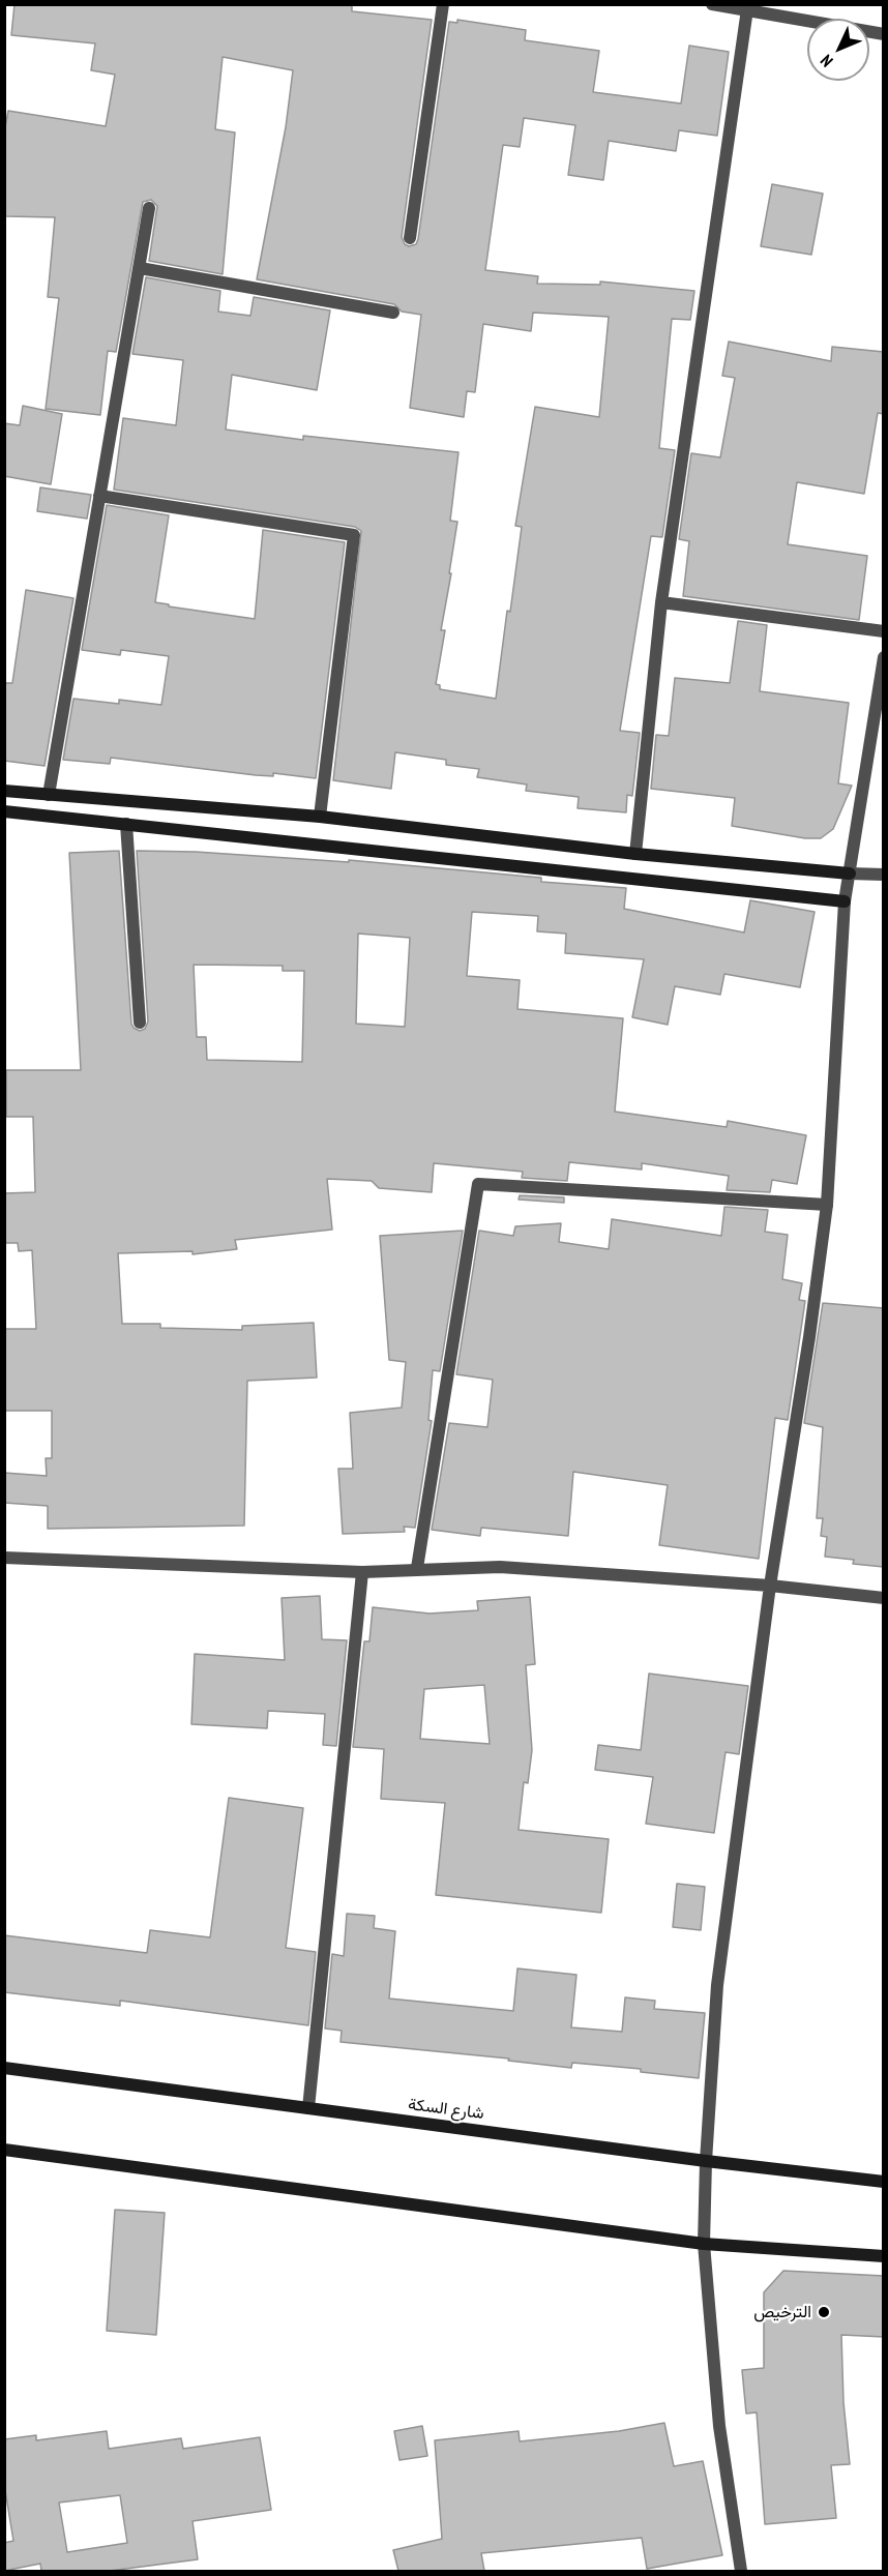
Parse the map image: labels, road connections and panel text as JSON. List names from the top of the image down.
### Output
{
  "streets": {
    "main road": ["شارع السكة"]
  },
  "places": ["الترخيص"],
  "north": "bottom left"
}
